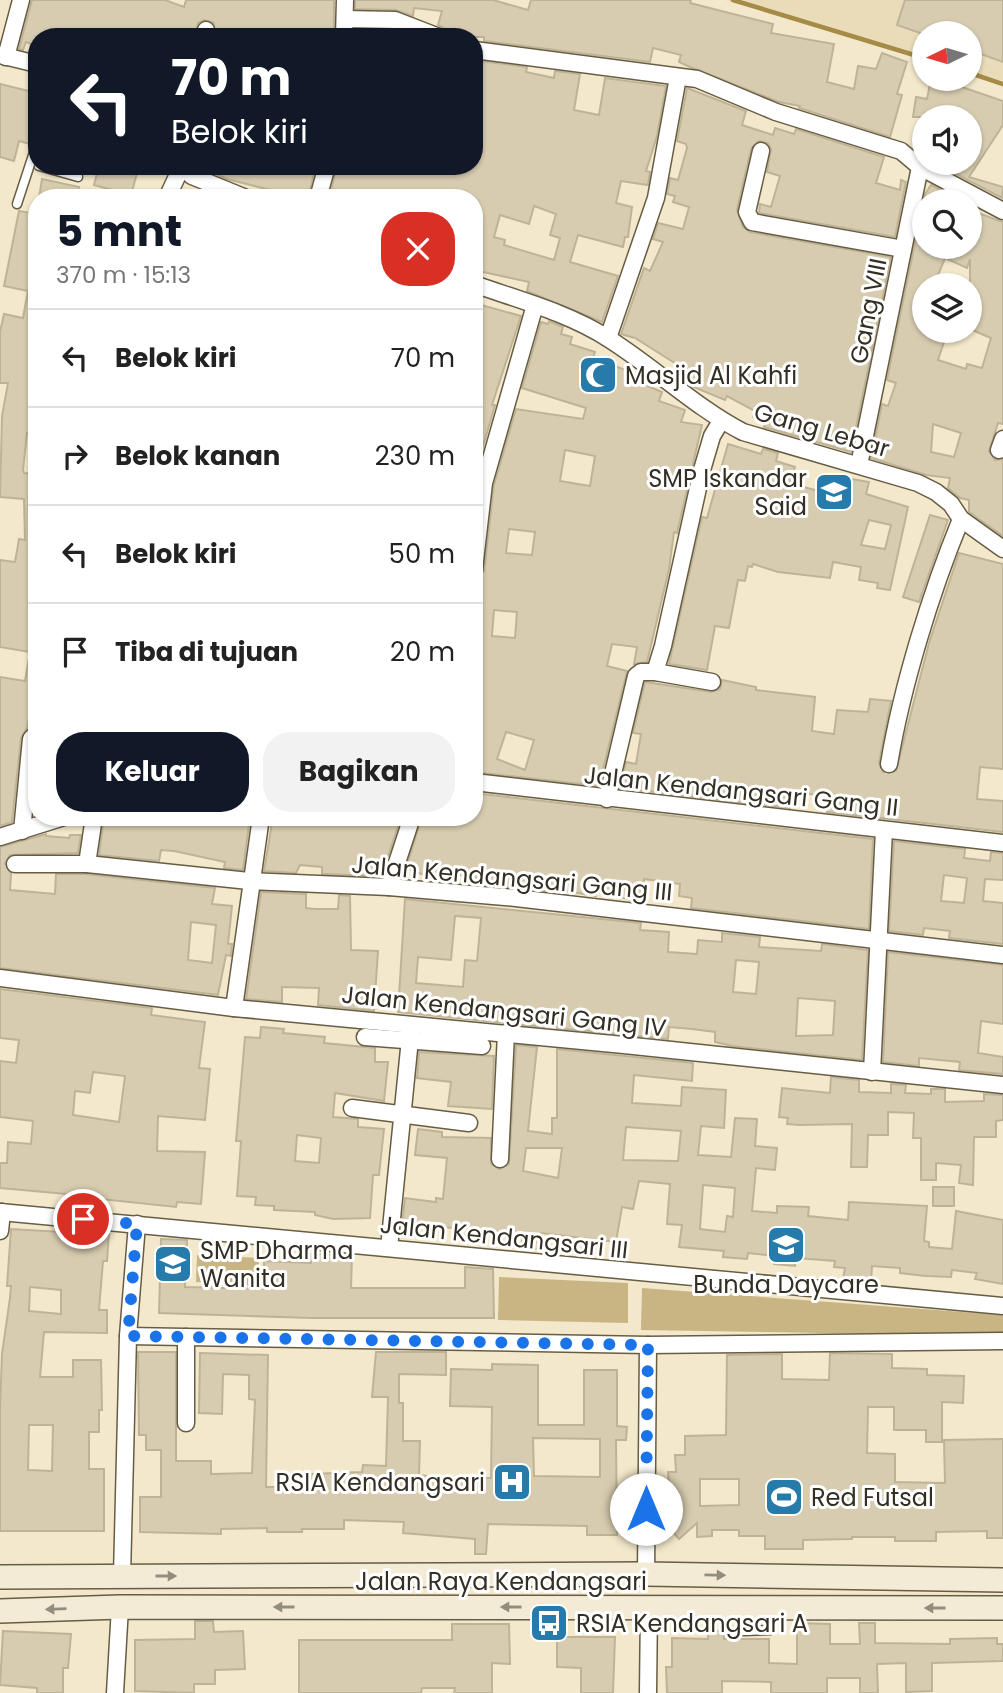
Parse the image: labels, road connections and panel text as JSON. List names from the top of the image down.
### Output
{
  "streets": {
    "main road": ["Jalan Raya Kendangsari"],
    "street": [
      "Gang VIII",
      "Gang Lebar",
      "Jalan Kendangsari Gang II",
      "Jalan Kendangsari Gang III",
      "Jalan Kendangsari Gang IV",
      "Jalan Kendangsari III"
    ]
  },
  "crossings": [
    ["Gang VIII", "Gang Lebar"]
  ],
  "places": {
    "mosque": ["Masjid Al Kahfi"],
    "school or university": ["SMP Iskandar Said", "Bunda Daycare", "SMP Dharma Wanita"],
    "hospital": ["RSIA Kendangsari"],
    "sports": ["Red Futsal"],
    "bus stop": ["RSIA Kendangsari A"]
  },
  "north": "left",
  "page": {
    "turn": ["70 m", "Belok kiri"],
    "heading": ["5 mnt", "370 m · 15:13"],
    "list": [
      {
        "name": "Belok kiri",
        "value": "70 m"
      },
      {
        "name": "Belok kanan",
        "value": "230 m"
      },
      {
        "name": "Belok kiri",
        "value": "50 m"
      },
      {
        "name": "Tiba di tujuan",
        "value": "20 m"
      }
    ],
    "buttons": ["Keluar", "Bagikan"]
  }
}
